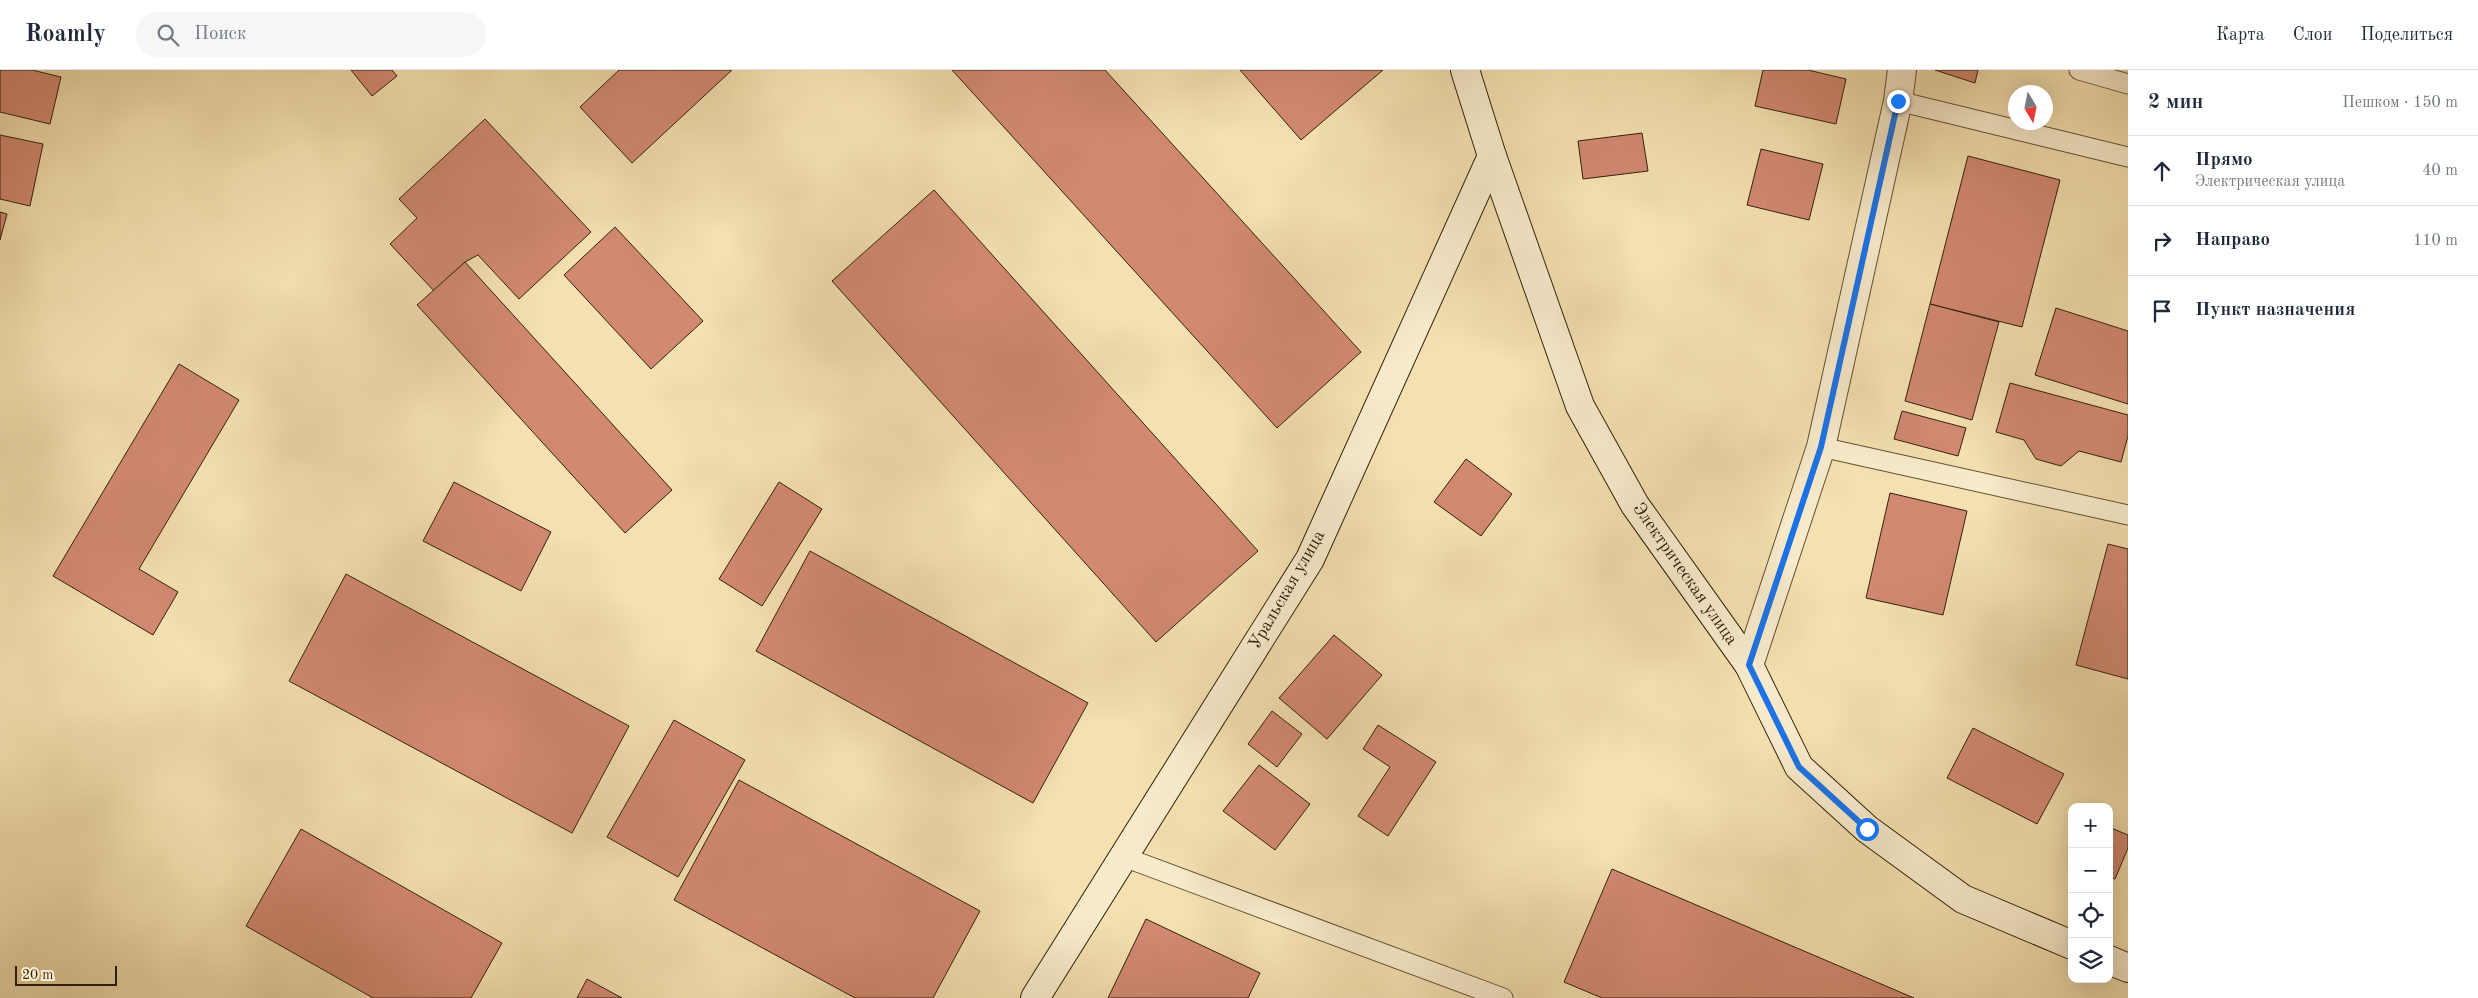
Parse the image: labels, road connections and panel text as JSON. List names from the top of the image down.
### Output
{
  "streets": {
    "street": ["Электрическая улица", "Уральская улица"]
  },
  "crossings": [
    ["Электрическая улица", "Уральская улица"]
  ],
  "scale_bar": "20 m",
  "north": "bottom",
  "page": {
    "header": "Roamly",
    "search": "Поиск",
    "nav": ["Карта", "Слои", "Поделиться"],
    "heading": ["2 мин", "Пешком · 150 m"],
    "list": [
      ["Прямо", "Электрическая улица", "40 m"],
      ["Направо", "110 m"],
      "Пункт назначения"
    ],
    "map_buttons": ["+", "−"],
    "scale": "20 m"
  }
}
